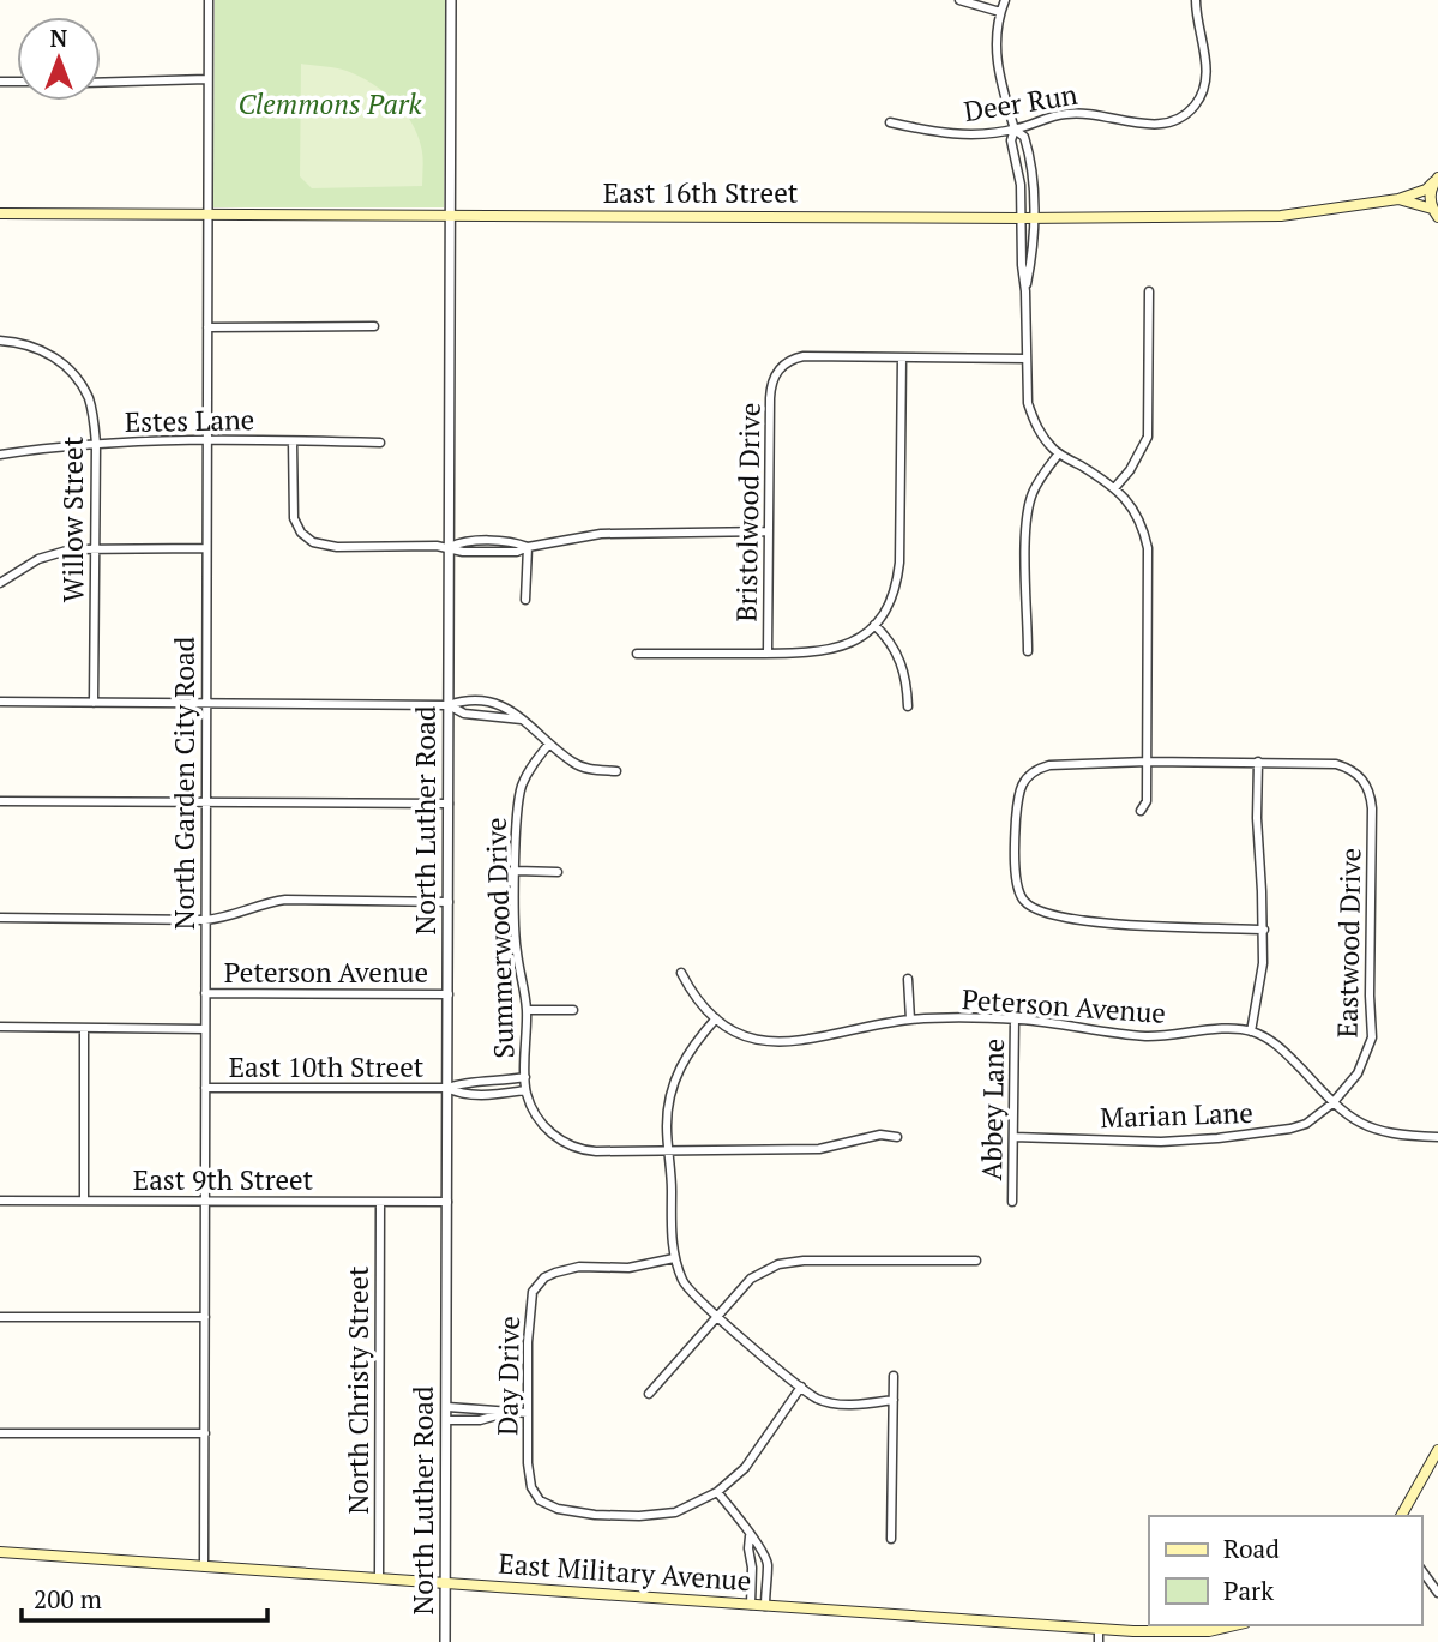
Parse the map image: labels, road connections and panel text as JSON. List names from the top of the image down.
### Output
{
  "streets": {
    "main road": ["East 16th Street", "East Military Avenue"],
    "street": [
      "Deer Run",
      "Estes Lane",
      "Bristolwood Drive",
      "Willow Street",
      "North Garden City Road",
      "North Luther Road",
      "Summerwood Drive",
      "Eastwood Drive",
      "Peterson Avenue",
      "East 10th Street",
      "Abbey Lane",
      "Marian Lane",
      "East 9th Street",
      "Day Drive",
      "North Christy Street"
    ]
  },
  "crossings": [
    ["East 16th Street", "North Garden City Road"],
    ["East 16th Street", "North Luther Road"],
    ["Estes Lane", "Willow Street"],
    ["Estes Lane", "North Garden City Road"],
    ["North Garden City Road", "Peterson Avenue"],
    ["North Garden City Road", "East 10th Street"],
    ["North Garden City Road", "East 9th Street"],
    ["North Garden City Road", "East Military Avenue"],
    ["North Luther Road", "Peterson Avenue"],
    ["North Luther Road", "East 10th Street"],
    ["North Luther Road", "East 9th Street"],
    ["North Luther Road", "East Military Avenue"],
    ["Eastwood Drive", "Marian Lane"],
    ["Peterson Avenue", "Abbey Lane"],
    ["Abbey Lane", "Marian Lane"],
    ["East 9th Street", "North Christy Street"],
    ["North Christy Street", "East Military Avenue"]
  ],
  "parks": ["Clemmons Park"],
  "legend": ["Road", "Park"],
  "scale_bar": "200 m",
  "north": "top"
}
